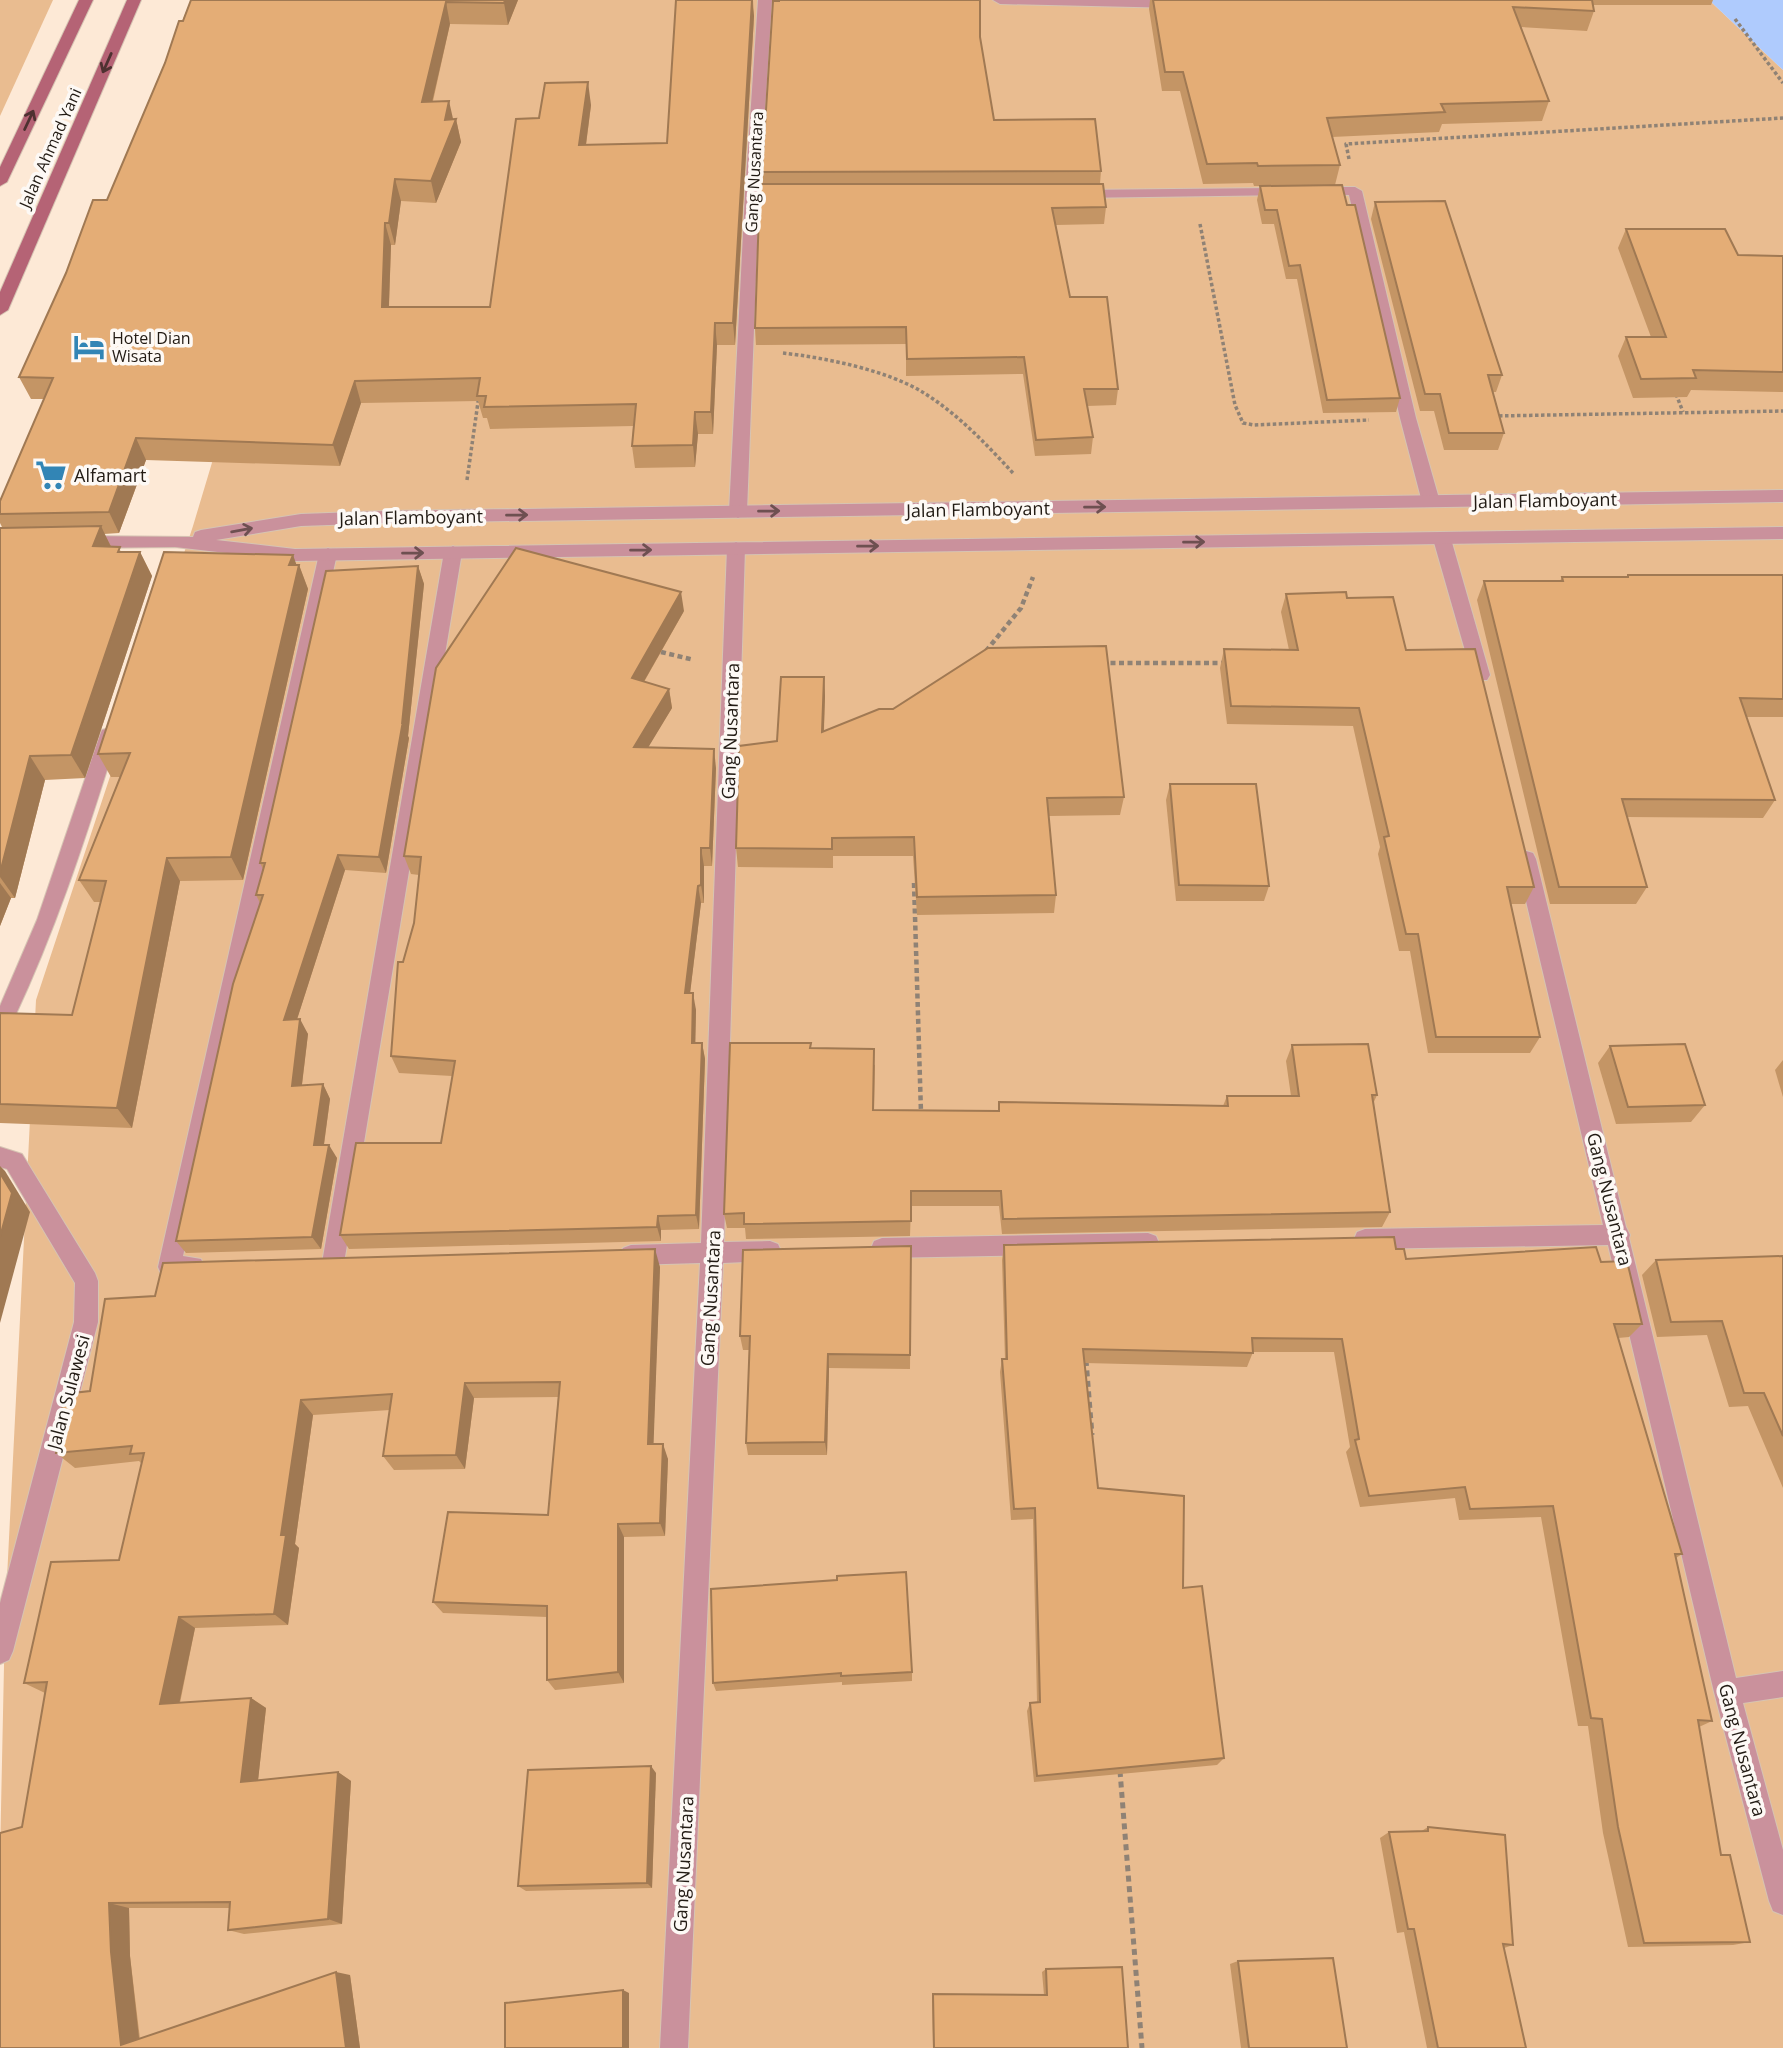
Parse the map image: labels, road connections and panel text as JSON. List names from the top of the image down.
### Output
{
  "streets": {
    "main road": ["Jalan Ahmad Yani"],
    "street": ["Gang Nusantara", "Jalan Flamboyant", "Jalan Sulawesi"]
  },
  "crossings": [
    ["Gang Nusantara", "Jalan Flamboyant"]
  ],
  "one_way": ["Jalan Flamboyant"],
  "places": {
    "hotel": ["Hotel Dian Wisata"],
    "supermarket": ["Alfamart"]
  }
}
